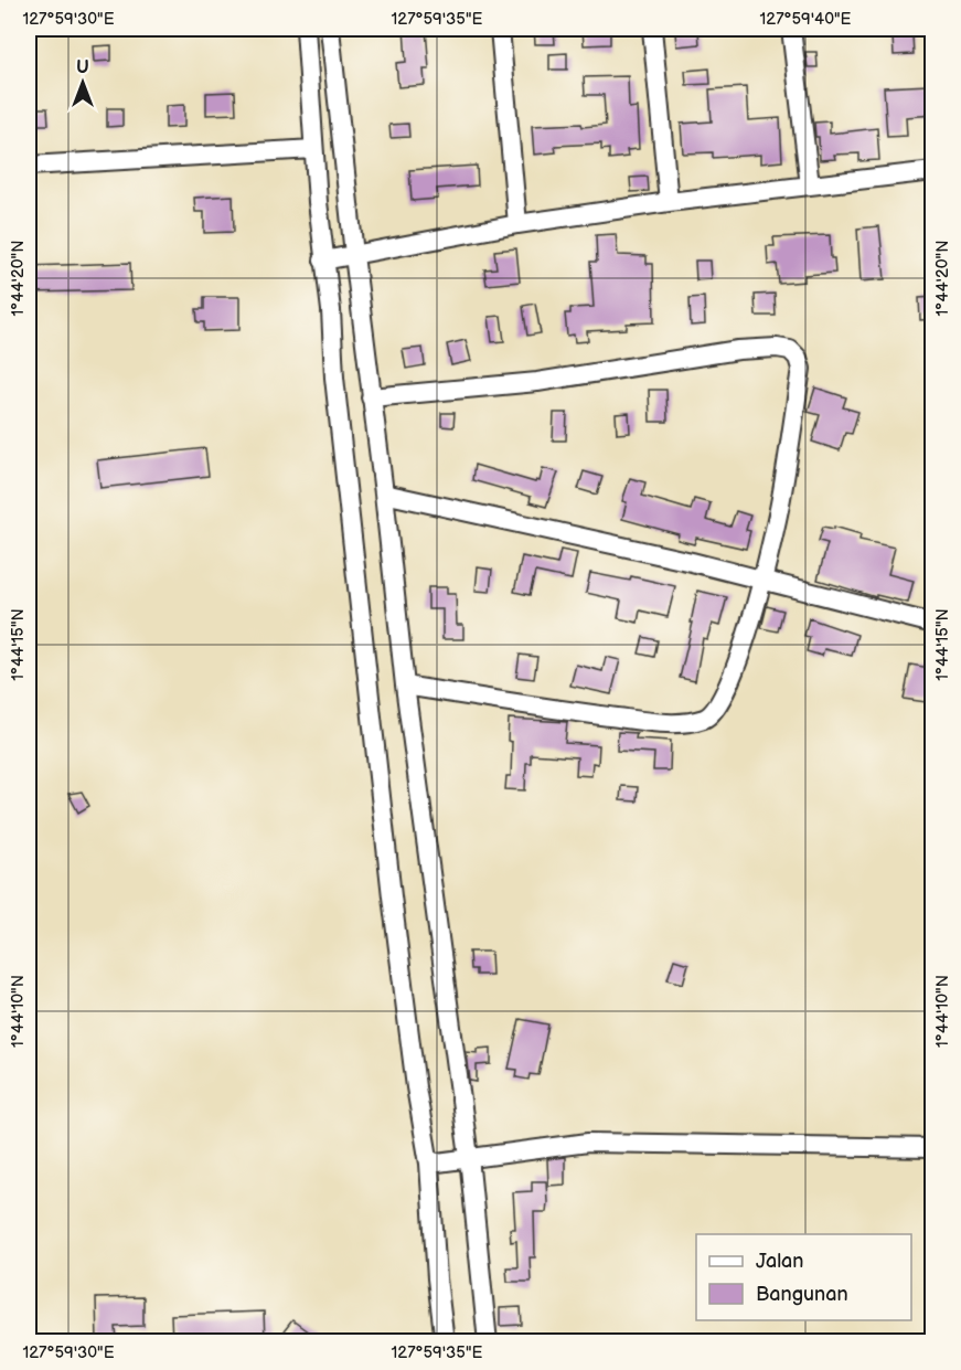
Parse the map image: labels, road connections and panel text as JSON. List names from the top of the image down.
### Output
{
  "legend": ["Jalan", "Bangunan"],
  "north": "top",
  "coordinates": [
    "127°59'30\"E",
    "127°59'35\"E",
    "127°59'40\"E",
    "1°44'20\"N",
    "1°44'15\"N",
    "1°44'10\"N"
  ]
}
